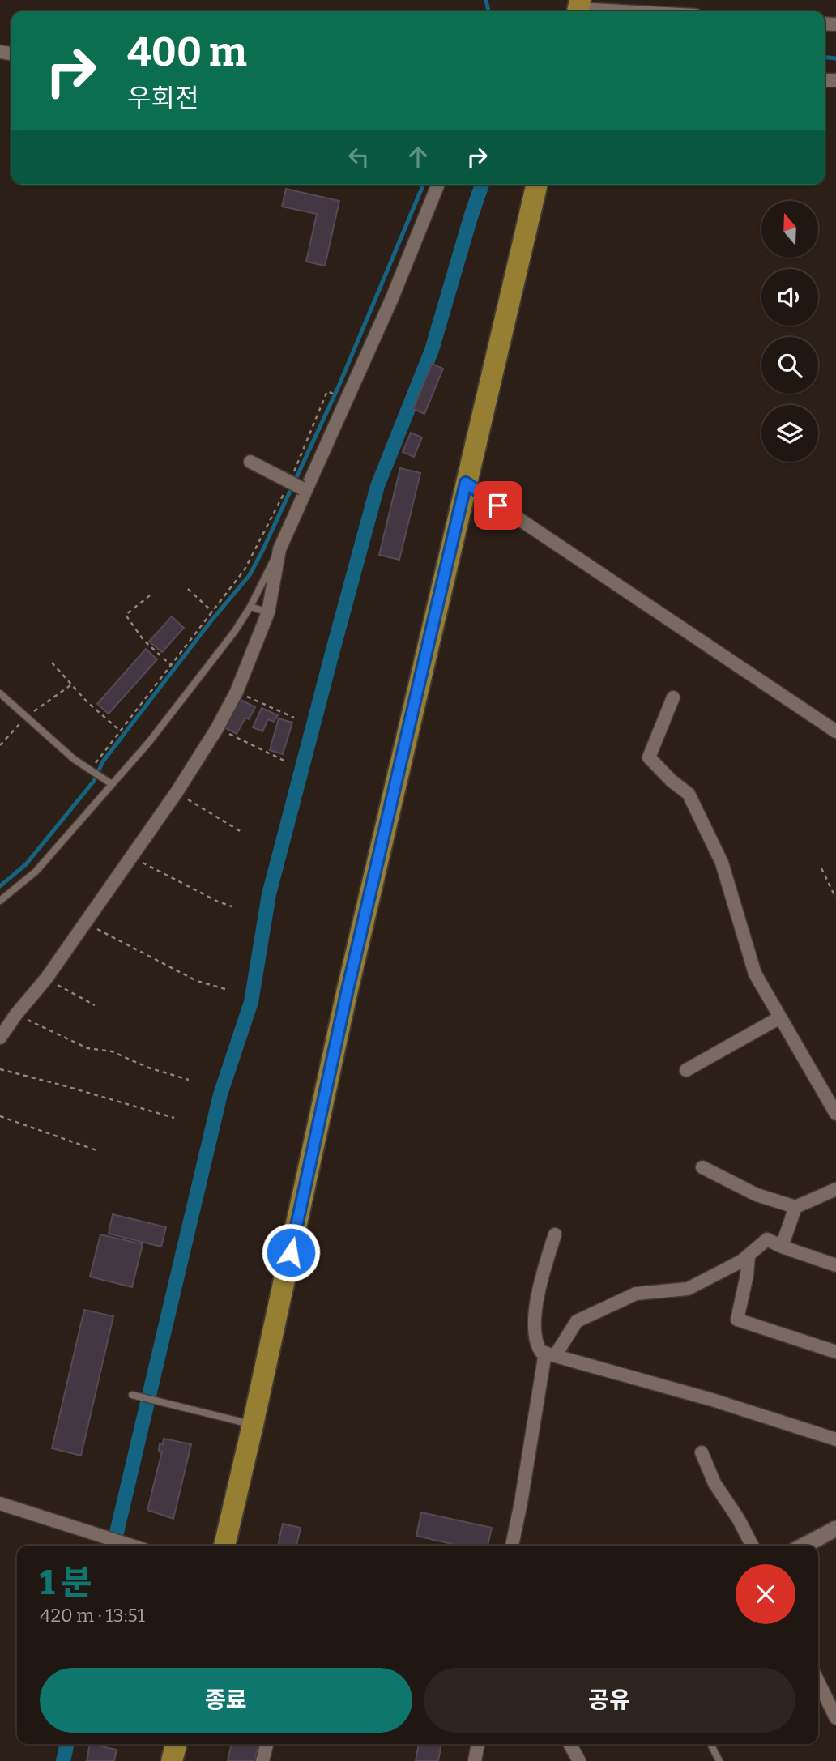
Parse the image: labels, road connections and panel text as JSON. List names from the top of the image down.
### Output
{
  "north": "top",
  "page": {
    "turn": ["400 m", "우회전"],
    "heading": ["1 분", "420 m · 13:51"],
    "buttons": ["종료", "공유"]
  }
}
